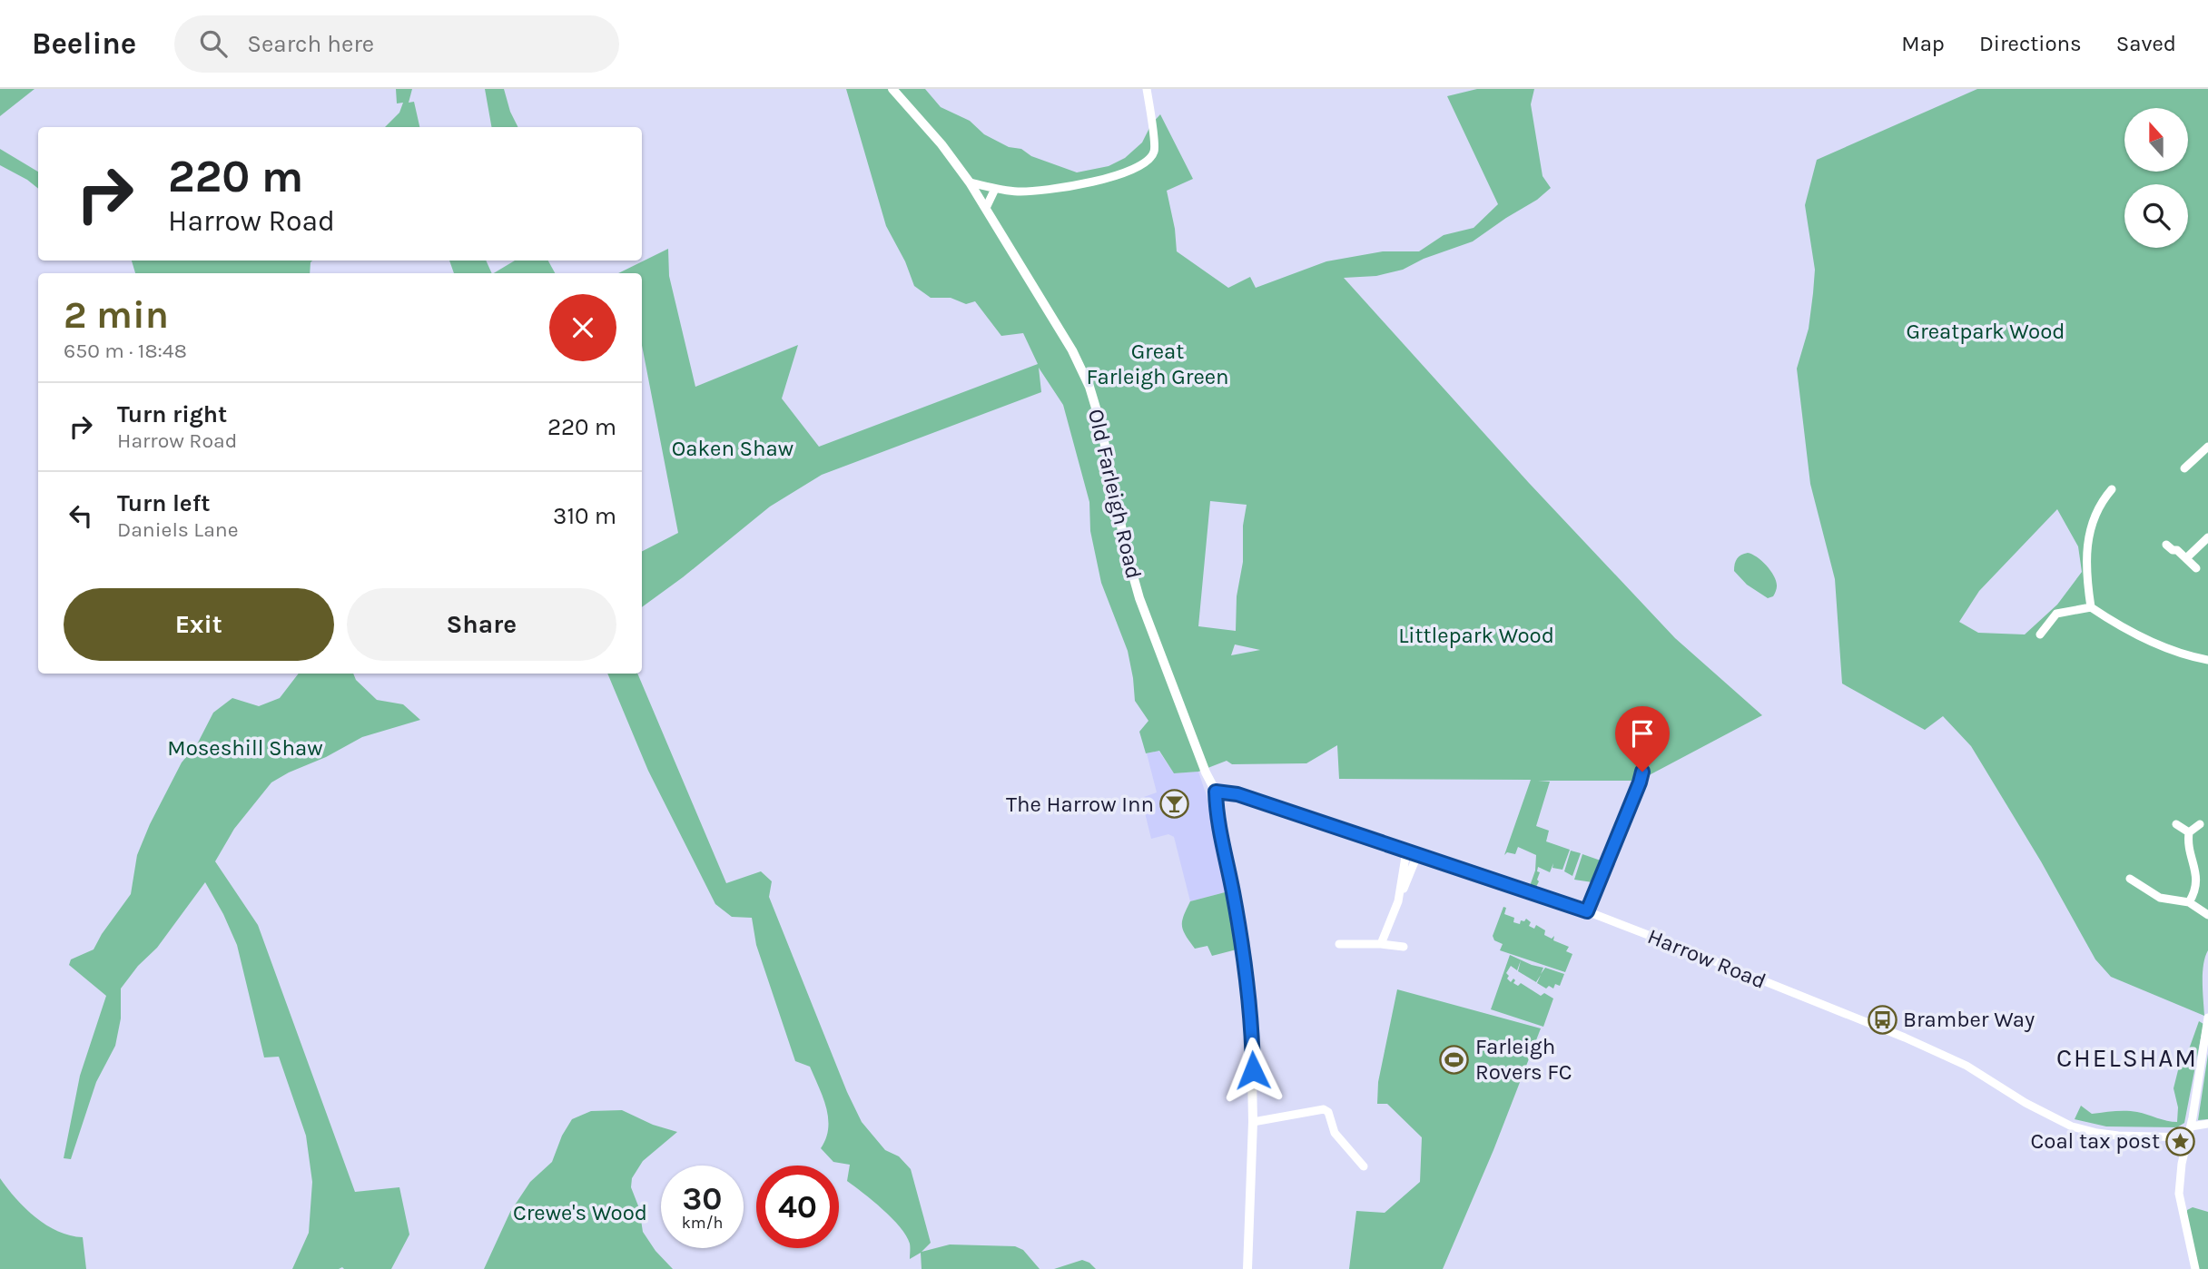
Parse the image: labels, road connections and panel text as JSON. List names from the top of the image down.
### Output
{
  "streets": {
    "street": ["Old Farleigh Road", "Harrow Road"]
  },
  "crossings": [
    ["Old Farleigh Road", "Harrow Road"]
  ],
  "districts": ["CHELSHAM"],
  "parks": [
    "Greatpark Wood",
    "Great Farleigh Green",
    "Oaken Shaw",
    "Littlepark Wood",
    "Moseshill Shaw",
    "Crewe's Wood"
  ],
  "places": {
    "bar": ["The Harrow Inn"],
    "bus stop": ["Bramber Way"],
    "sports": ["Farleigh Rovers FC"],
    "place": ["Coal tax post"]
  },
  "north": "top",
  "page": {
    "header": "Beeline",
    "search": "Search here",
    "nav": ["Map", "Directions", "Saved"],
    "turn": ["220 m", "Harrow Road"],
    "heading": ["2 min", "650 m · 18:48"],
    "list": [
      {
        "name": "Turn right",
        "note": "Harrow Road",
        "value": "220 m"
      },
      {
        "name": "Turn left",
        "note": "Daniels Lane",
        "value": "310 m"
      }
    ],
    "buttons": ["Exit", "Share"],
    "speed": "30 km/h",
    "limit": "40"
  }
}
